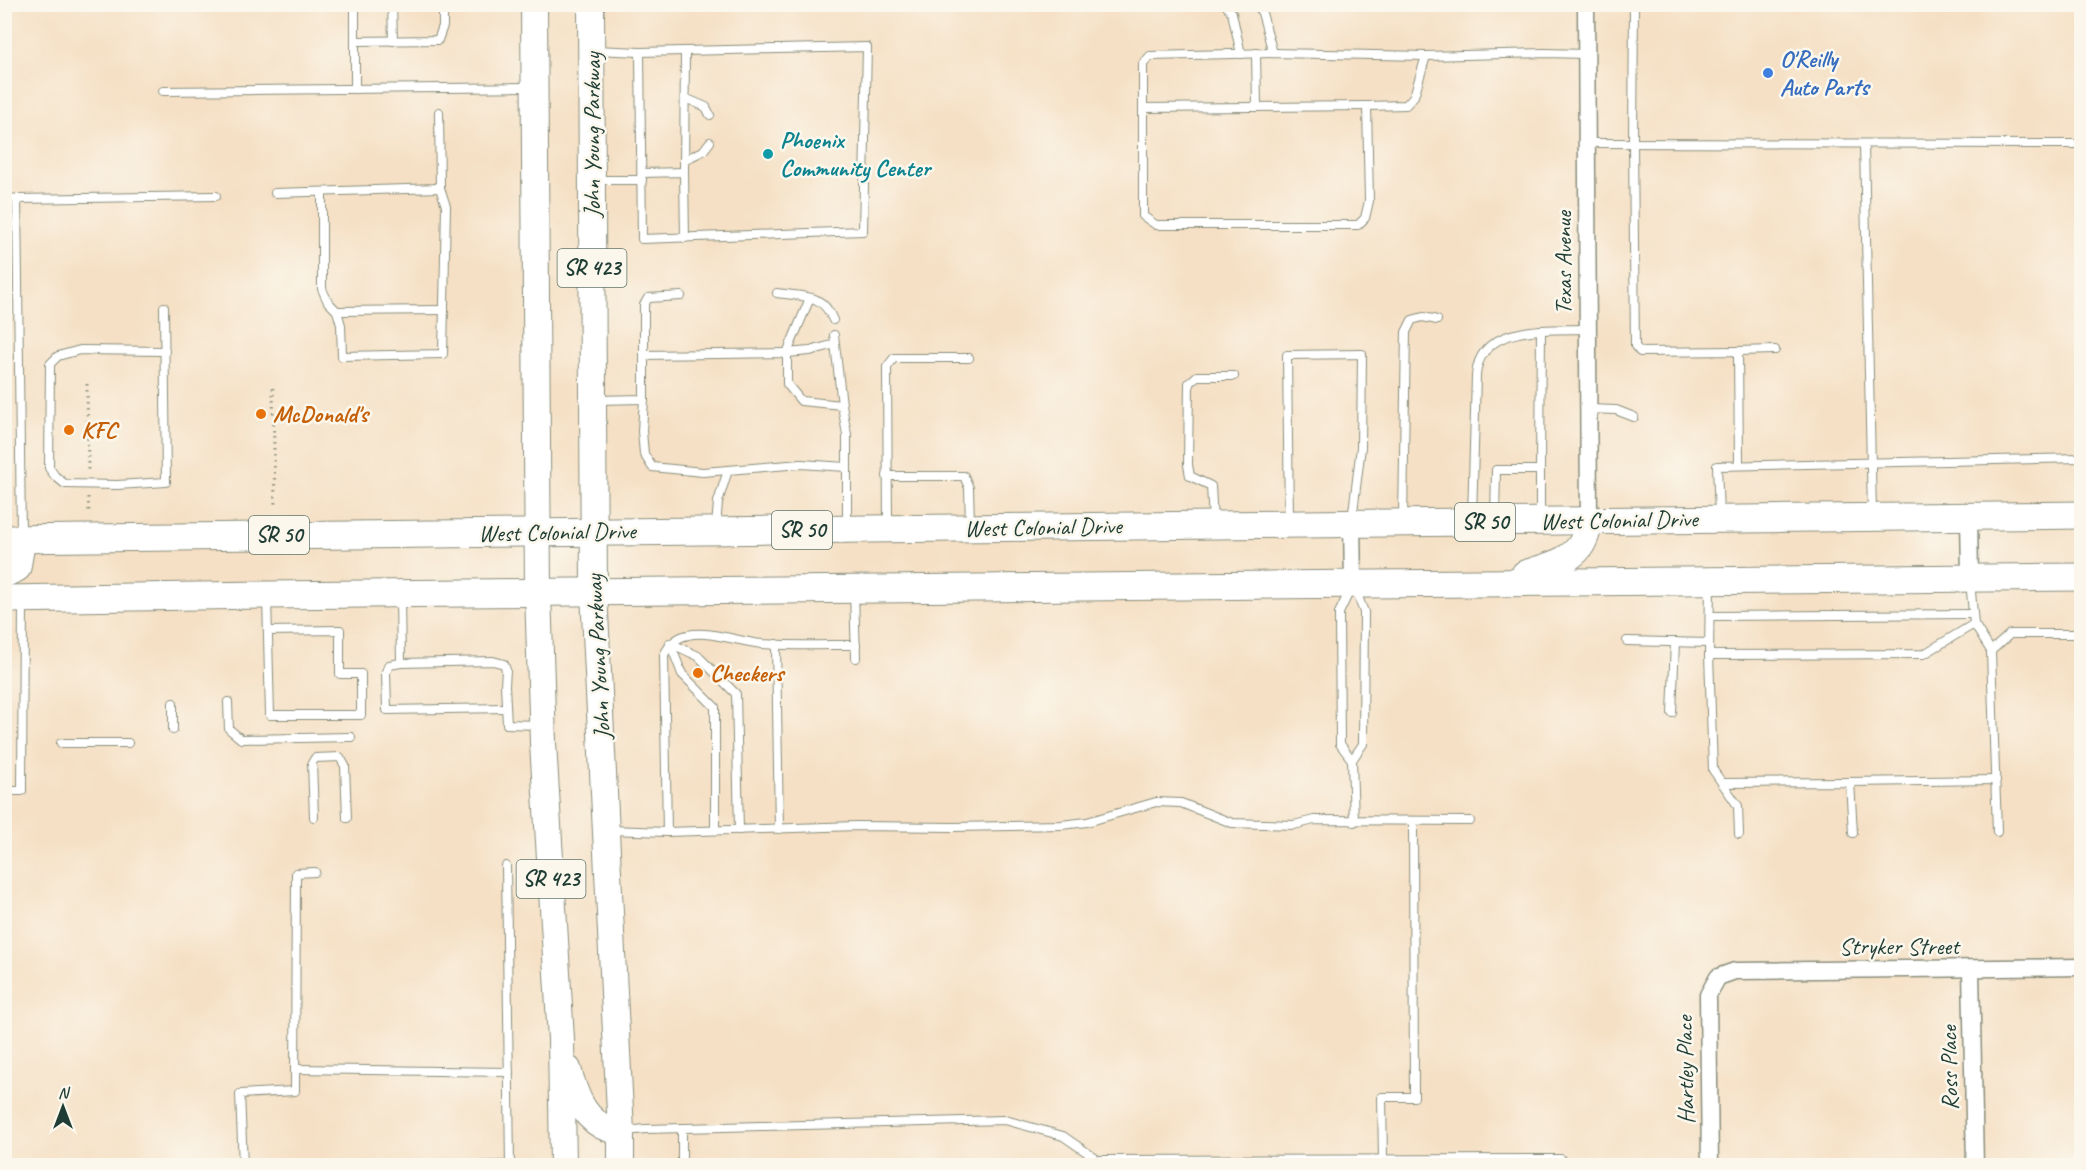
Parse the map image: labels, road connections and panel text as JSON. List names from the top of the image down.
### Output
{
  "streets": {
    "highway": ["West Colonial Drive", "SR 50"],
    "main road": ["John Young Parkway", "SR 423"],
    "street": [
      "Texas Avenue",
      "Stryker Street",
      "Ross Place",
      "Hartley Place"
    ]
  },
  "crossings": [
    ["John Young Parkway", "West Colonial Drive"],
    ["Texas Avenue", "West Colonial Drive"],
    ["SR 423", "West Colonial Drive"],
    ["Stryker Street", "Ross Place"],
    ["Stryker Street", "Hartley Place"]
  ],
  "places": [
    "O'Reilly Auto Parts",
    "Phoenix Community Center",
    "McDonald's",
    "KFC",
    "Checkers"
  ],
  "north": "top"
}
